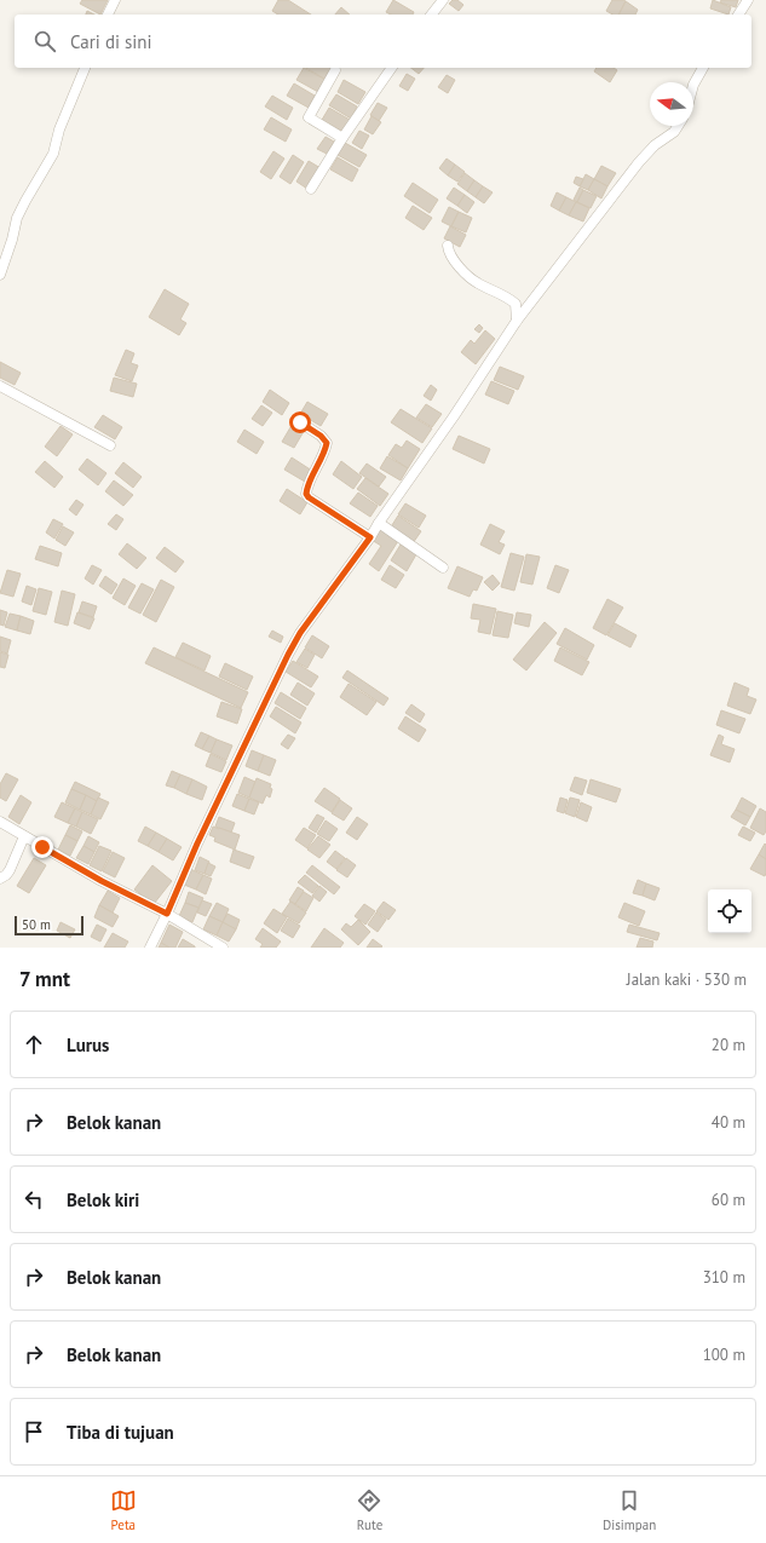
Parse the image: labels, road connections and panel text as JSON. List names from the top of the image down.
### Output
{
  "scale_bar": "50 m",
  "north": "left",
  "page": {
    "search": "Cari di sini",
    "scale": "50 m",
    "heading": ["7 mnt", "Jalan kaki · 530 m"],
    "list": [
      ["Lurus", "20 m"],
      ["Belok kanan", "40 m"],
      ["Belok kiri", "60 m"],
      ["Belok kanan", "310 m"],
      ["Belok kanan", "100 m"],
      "Tiba di tujuan"
    ],
    "nav": ["Peta", "Rute", "Disimpan"]
  }
}
